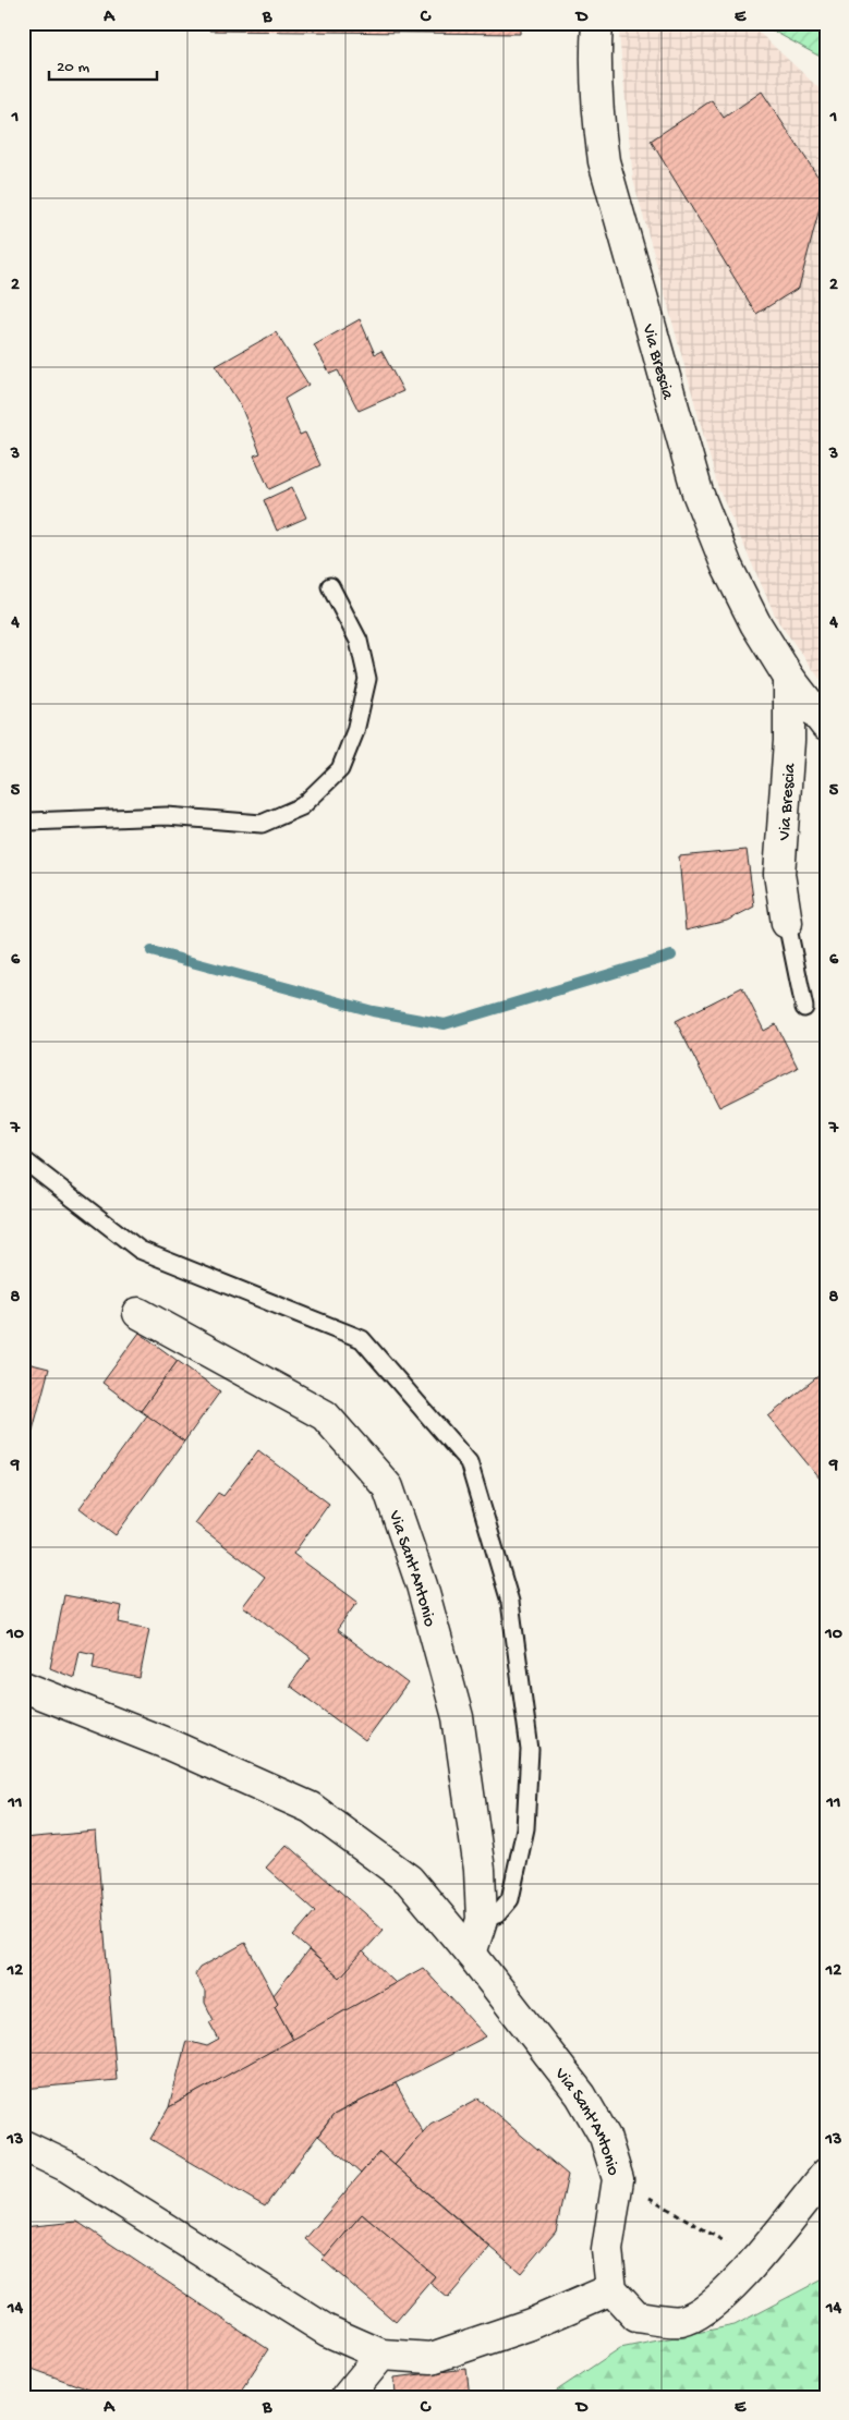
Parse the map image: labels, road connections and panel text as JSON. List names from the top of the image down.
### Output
{
  "streets": {
    "street": ["Via Brescia", "Via Sant'Antonio"]
  },
  "scale_bar": "20 m",
  "grid": {
    "columns": [
      "A",
      "B",
      "C",
      "D",
      "E"
    ],
    "rows": [
      "1",
      "2",
      "3",
      "4",
      "5",
      "6",
      "7",
      "8",
      "9",
      "10",
      "11",
      "12",
      "13",
      "14"
    ]
  }
}
